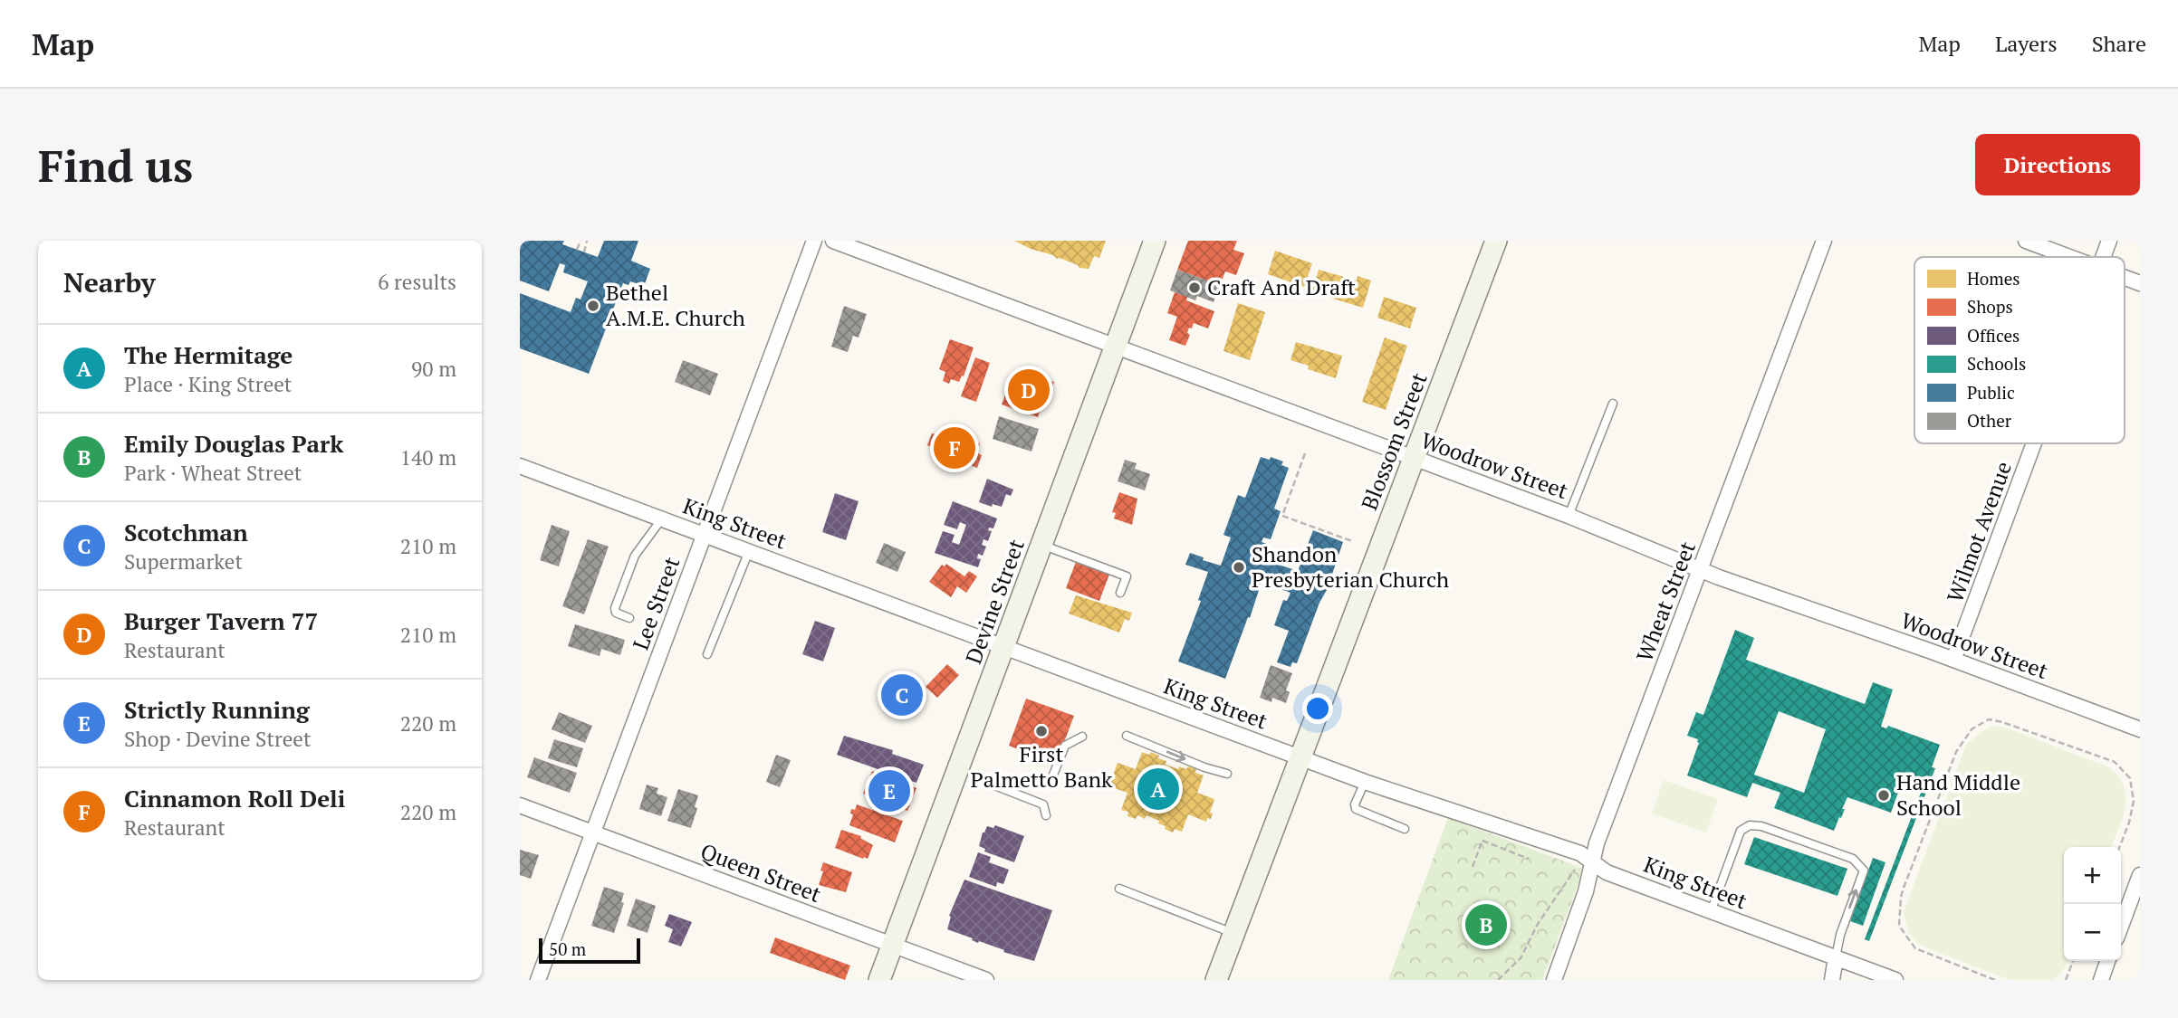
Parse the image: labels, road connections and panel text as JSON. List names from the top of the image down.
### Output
{
  "streets": {
    "main road": ["Blossom Street", "Devine Street"],
    "street": [
      "Woodrow Street",
      "King Street",
      "Wilmot Avenue",
      "Wheat Street",
      "Lee Street",
      "Queen Street"
    ]
  },
  "crossings": [
    ["Blossom Street", "Woodrow Street"],
    ["Blossom Street", "King Street"],
    ["Woodrow Street", "Wilmot Avenue"],
    ["Woodrow Street", "Devine Street"],
    ["Woodrow Street", "Wheat Street"],
    ["King Street", "Devine Street"],
    ["King Street", "Wheat Street"],
    ["King Street", "Lee Street"],
    ["Devine Street", "Queen Street"],
    ["Lee Street", "Queen Street"]
  ],
  "places": [
    "Craft And Draft",
    "Bethel A.M.E. Church",
    "Shandon Presbyterian Church",
    "First Palmetto Bank",
    "Hand Middle School"
  ],
  "legend": [
    "Homes",
    "Shops",
    "Offices",
    "Schools",
    "Public",
    "Other"
  ],
  "scale_bar": "50 m",
  "page": {
    "header": "Map",
    "nav": ["Map", "Layers", "Share"],
    "buttons": "Directions",
    "title": "Find us",
    "heading": ["Nearby", "6 results"],
    "list": [
      {
        "mark": "A",
        "name": "The Hermitage",
        "note": "Place · King Street",
        "value": "90 m"
      },
      {
        "mark": "B",
        "name": "Emily Douglas Park",
        "note": "Park · Wheat Street",
        "value": "140 m"
      },
      {
        "mark": "C",
        "name": "Scotchman",
        "note": "Supermarket",
        "value": "210 m"
      },
      {
        "mark": "D",
        "name": "Burger Tavern 77",
        "note": "Restaurant",
        "value": "210 m"
      },
      {
        "mark": "E",
        "name": "Strictly Running",
        "note": "Shop · Devine Street",
        "value": "220 m"
      },
      {
        "mark": "F",
        "name": "Cinnamon Roll Deli",
        "note": "Restaurant",
        "value": "220 m"
      }
    ],
    "pins": [
      "D",
      "F",
      "C",
      "A",
      "E",
      "B"
    ],
    "map_buttons": ["+", "−"],
    "scale": "50 m"
  }
}
